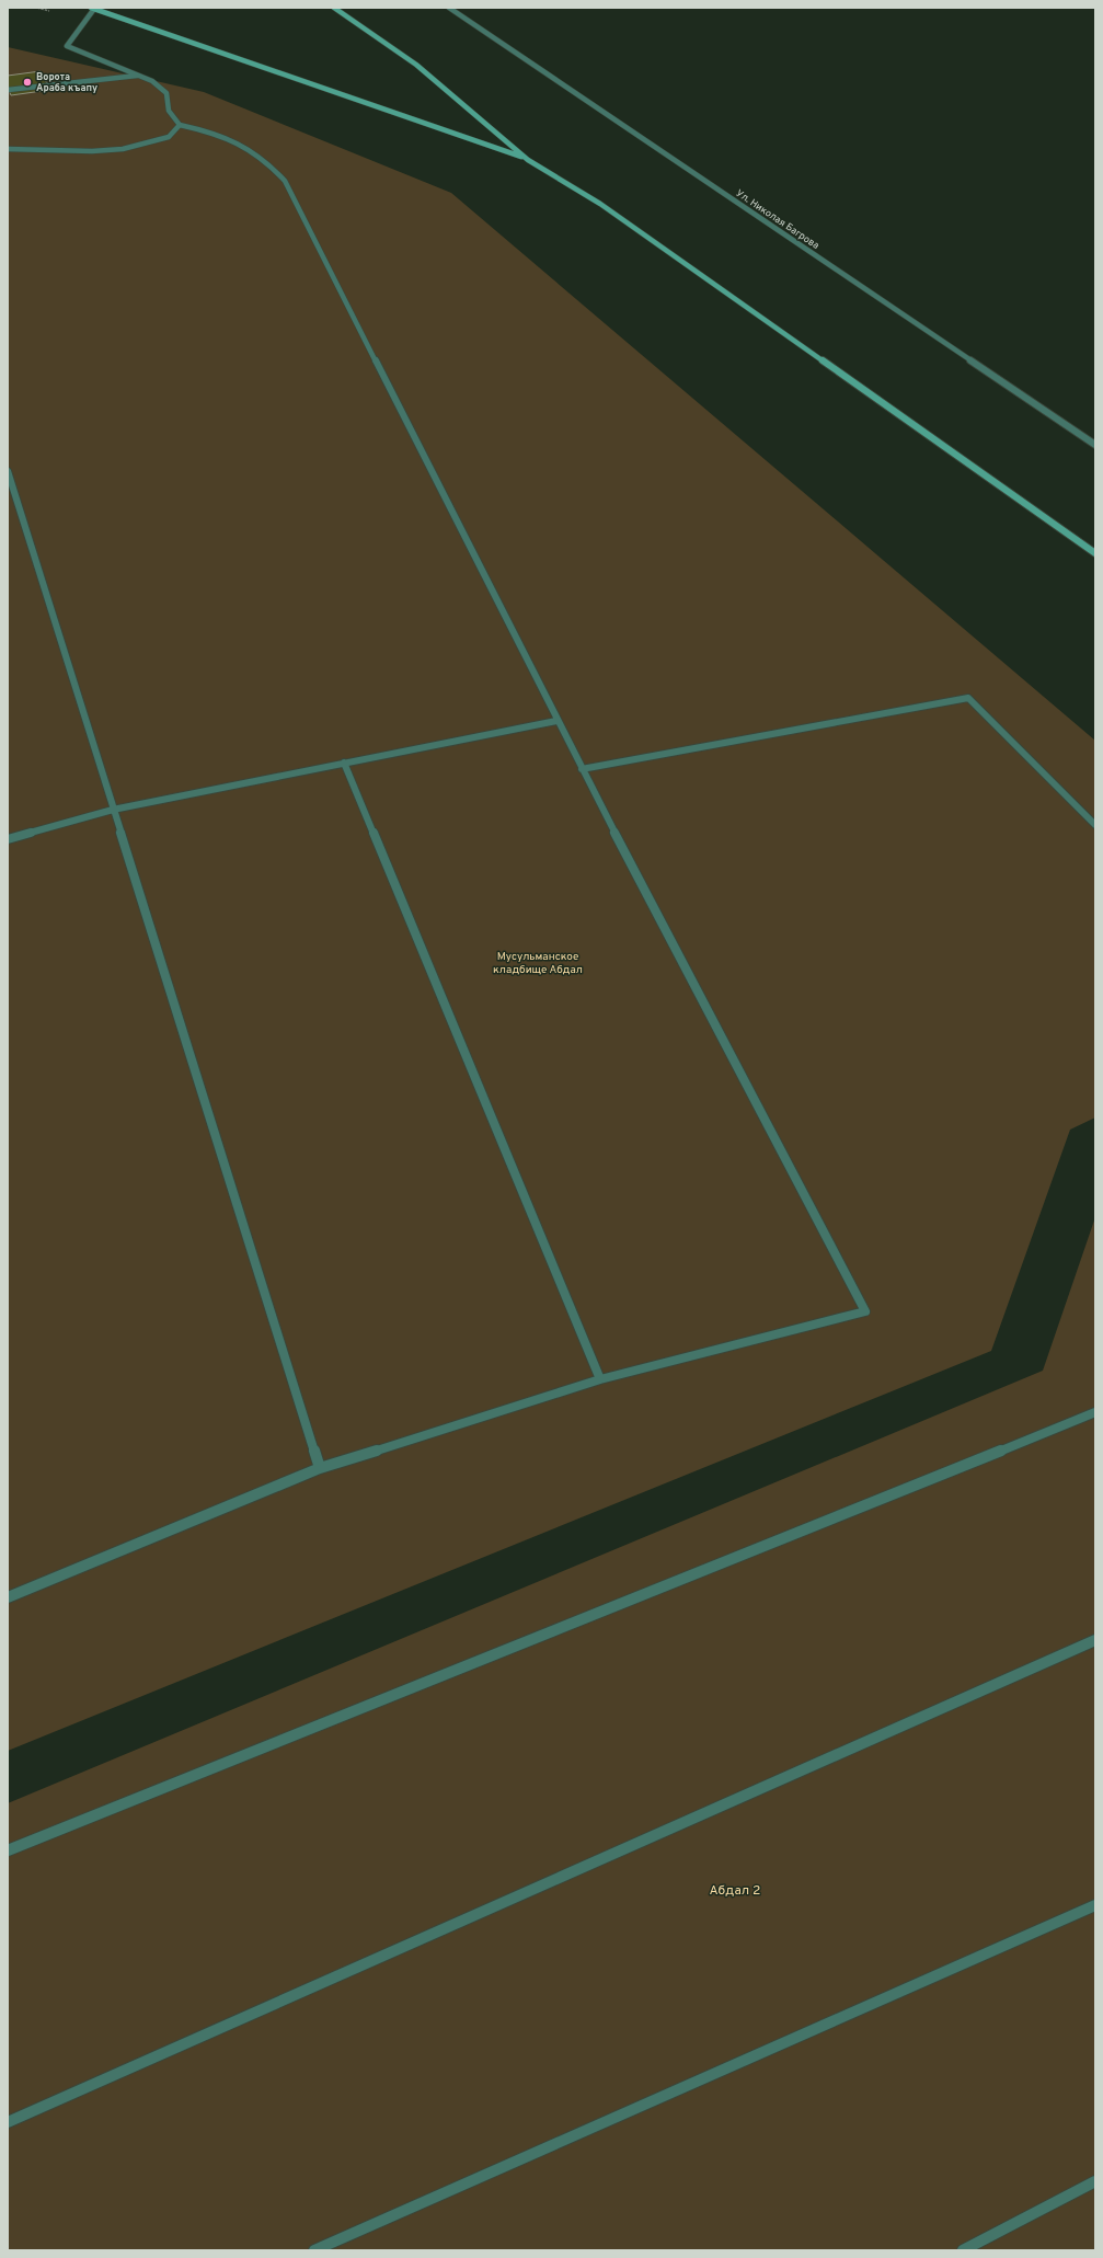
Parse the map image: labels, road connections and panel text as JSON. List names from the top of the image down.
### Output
{
  "streets": {
    "street": ["Ул. Николая Багрова"]
  },
  "parks": ["Мусульманское кладбище Абдал", "Абдал 2"],
  "places": ["Ворота Араба къапу"]
}
